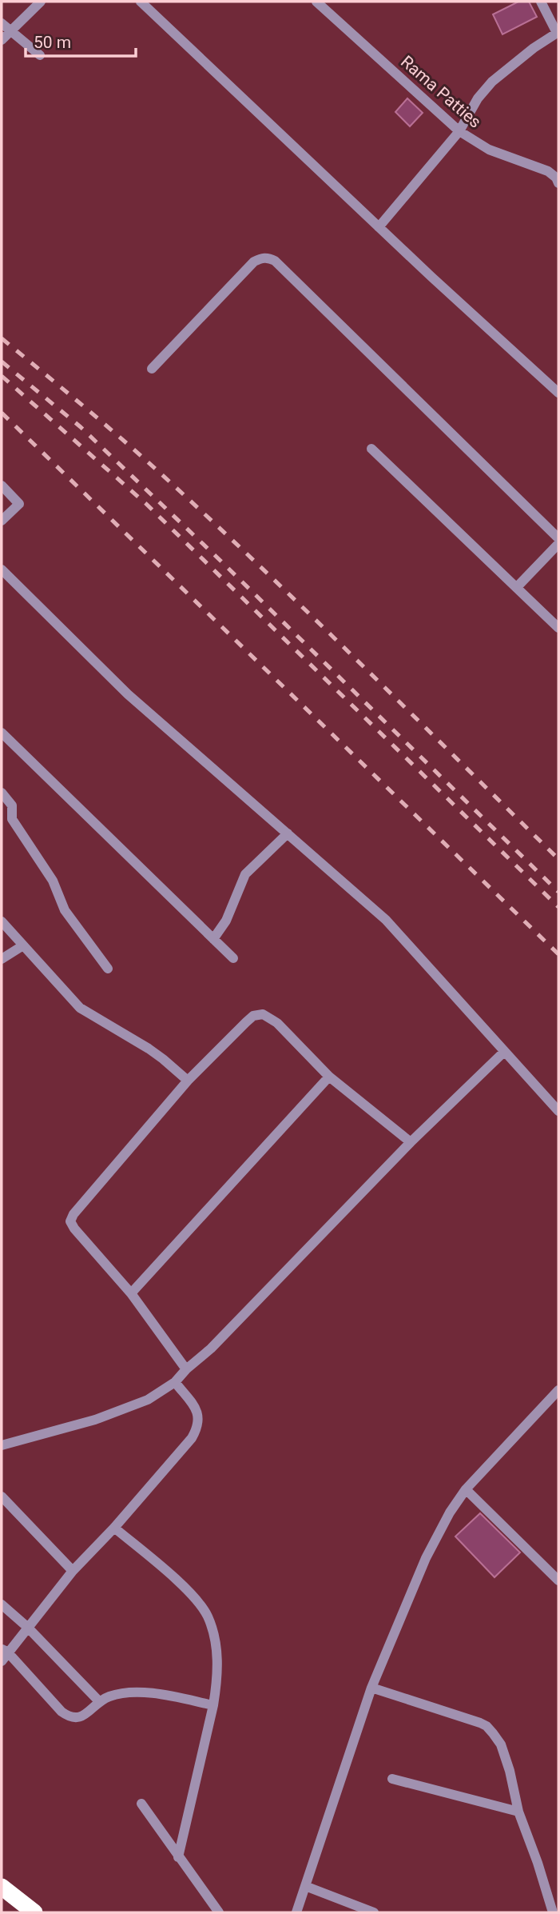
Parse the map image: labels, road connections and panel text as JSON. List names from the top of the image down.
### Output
{
  "streets": {
    "street": ["Rama Patties"]
  },
  "scale_bar": "50 m"
}
